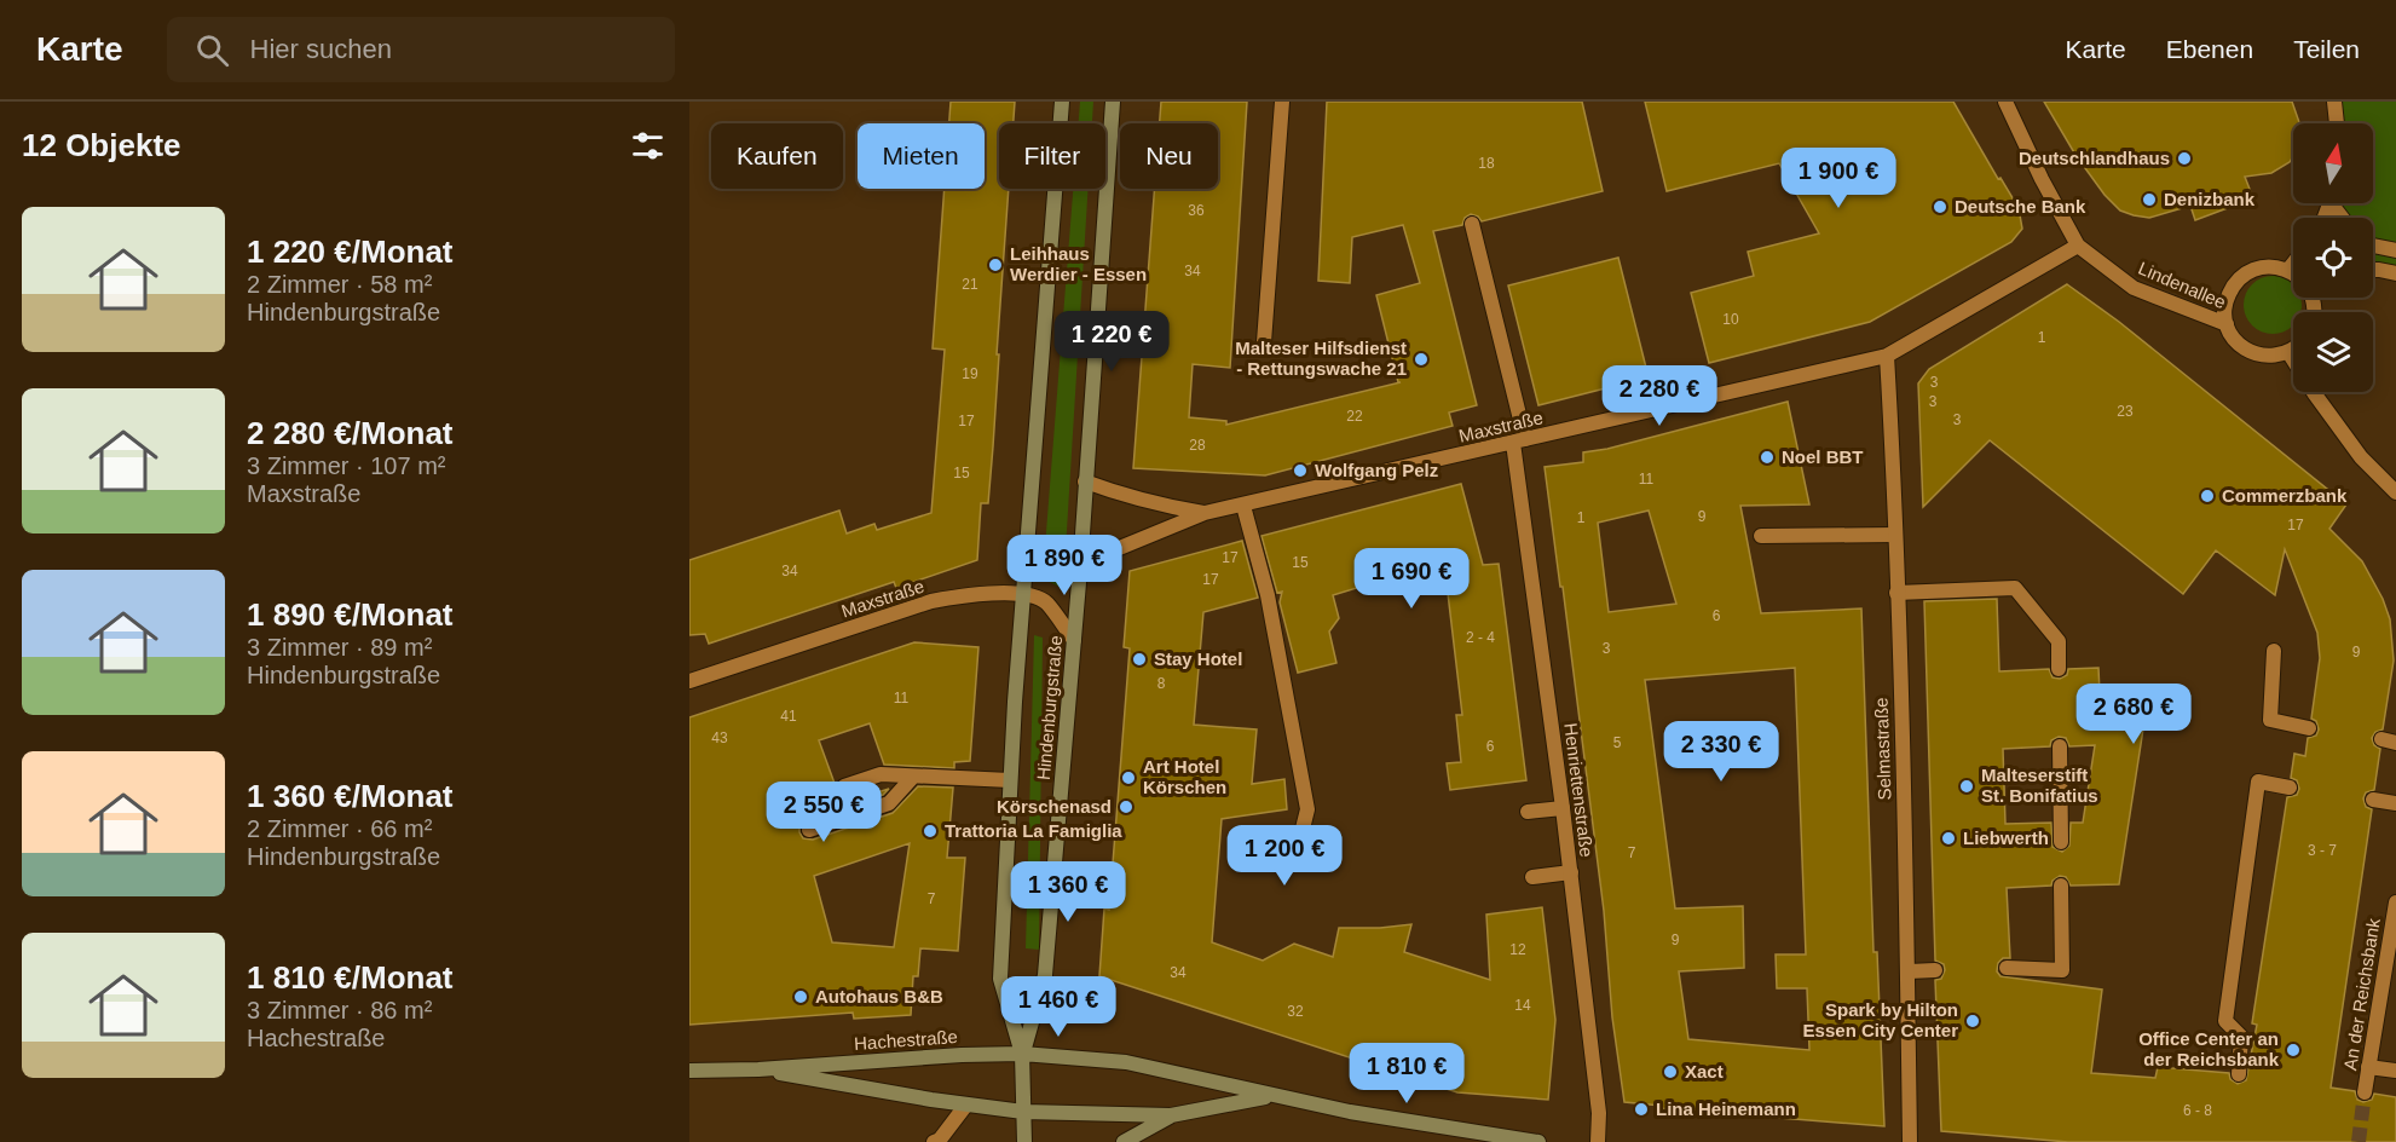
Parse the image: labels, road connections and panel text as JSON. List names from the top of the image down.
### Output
{
  "streets": {
    "main road": ["Hindenburgstraße", "Hachestraße"],
    "street": [
      "Lindenallee",
      "Maxstraße",
      "Selmastraße",
      "Henriettenstraße",
      "An der Reichsbank"
    ]
  },
  "crossings": [
    ["Lindenallee", "Maxstraße"],
    ["Maxstraße", "Hindenburgstraße"],
    ["Maxstraße", "Selmastraße"],
    ["Maxstraße", "Henriettenstraße"],
    ["Hindenburgstraße", "Hachestraße"]
  ],
  "places": [
    "Deutschlandhaus",
    "Denizbank",
    "Deutsche Bank",
    "Leihhaus Werdier - Essen",
    "Malteser Hilfsdienst - Rettungswache 21",
    "Noel BBT",
    "Wolfgang Pelz",
    "Commerzbank",
    "Stay Hotel",
    "Art Hotel Körschen",
    "Malteserstift St. Bonifatius",
    "Körschenasd",
    "Trattoria La Famiglia",
    "Liebwerth",
    "Autohaus B&B",
    "Spark by Hilton Essen City Center",
    "Office Center an der Reichsbank",
    "Xact",
    "Lina Heinemann"
  ],
  "house_numbers": [
    "18",
    "36",
    "34",
    "21",
    "10",
    "1",
    "19",
    "3",
    "3",
    "23",
    "22",
    "3",
    "17",
    "28",
    "15",
    "11",
    "9",
    "1",
    "17",
    "17",
    "15",
    "34",
    "17",
    "6",
    "2 - 4",
    "3",
    "9",
    "8",
    "11",
    "41",
    "43",
    "5",
    "6",
    "3 - 7",
    "7",
    "7",
    "9",
    "12",
    "34",
    "14",
    "32",
    "6 - 8"
  ],
  "north": "top",
  "page": {
    "header": "Karte",
    "search": "Hier suchen",
    "nav": ["Karte", "Ebenen", "Teilen"],
    "heading": "12 Objekte",
    "chip": [
      "Kaufen",
      "Mieten",
      "Filter",
      "Neu"
    ],
    "price": [
      "1 900 €",
      "1 220 €",
      "2 280 €",
      "1 890 €",
      "1 690 €",
      "2 680 €",
      "2 330 €",
      "2 550 €",
      "1 200 €",
      "1 360 €",
      "1 460 €",
      "1 810 €"
    ],
    "list": [
      {
        "name": "1 220 €/Monat",
        "note": "2 Zimmer · 58 m² · Hindenburgstraße"
      },
      {
        "name": "2 280 €/Monat",
        "note": "3 Zimmer · 107 m² · Maxstraße"
      },
      {
        "name": "1 890 €/Monat",
        "note": "3 Zimmer · 89 m² · Hindenburgstraße"
      },
      {
        "name": "1 360 €/Monat",
        "note": "2 Zimmer · 66 m² · Hindenburgstraße"
      },
      {
        "name": "1 810 €/Monat",
        "note": "3 Zimmer · 86 m² · Hachestraße"
      }
    ]
  }
}
